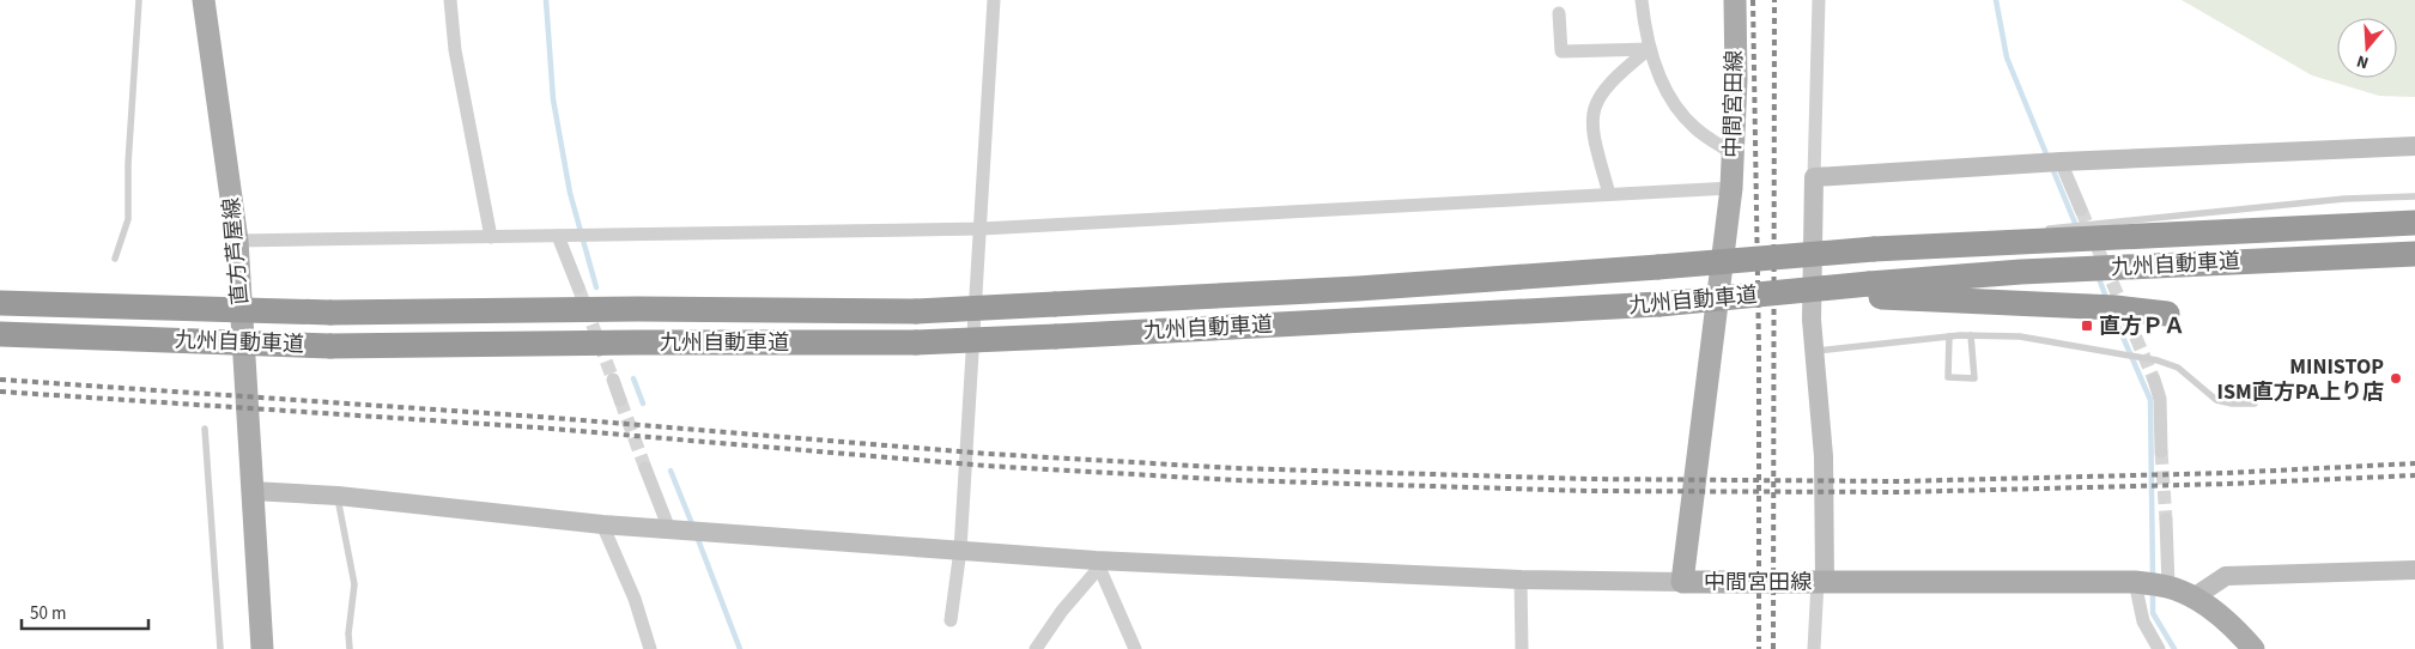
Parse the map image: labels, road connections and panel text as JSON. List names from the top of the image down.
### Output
{
  "streets": {
    "highway": ["九州自動車道"],
    "main road": ["中間宮田線", "直方芦屋線"]
  },
  "places": {
    "transit": ["直方ＰＡ"],
    "other": ["MINISTOP ISM直方PA上り店"]
  },
  "scale_bar": "50 m",
  "north": "bottom"
}
